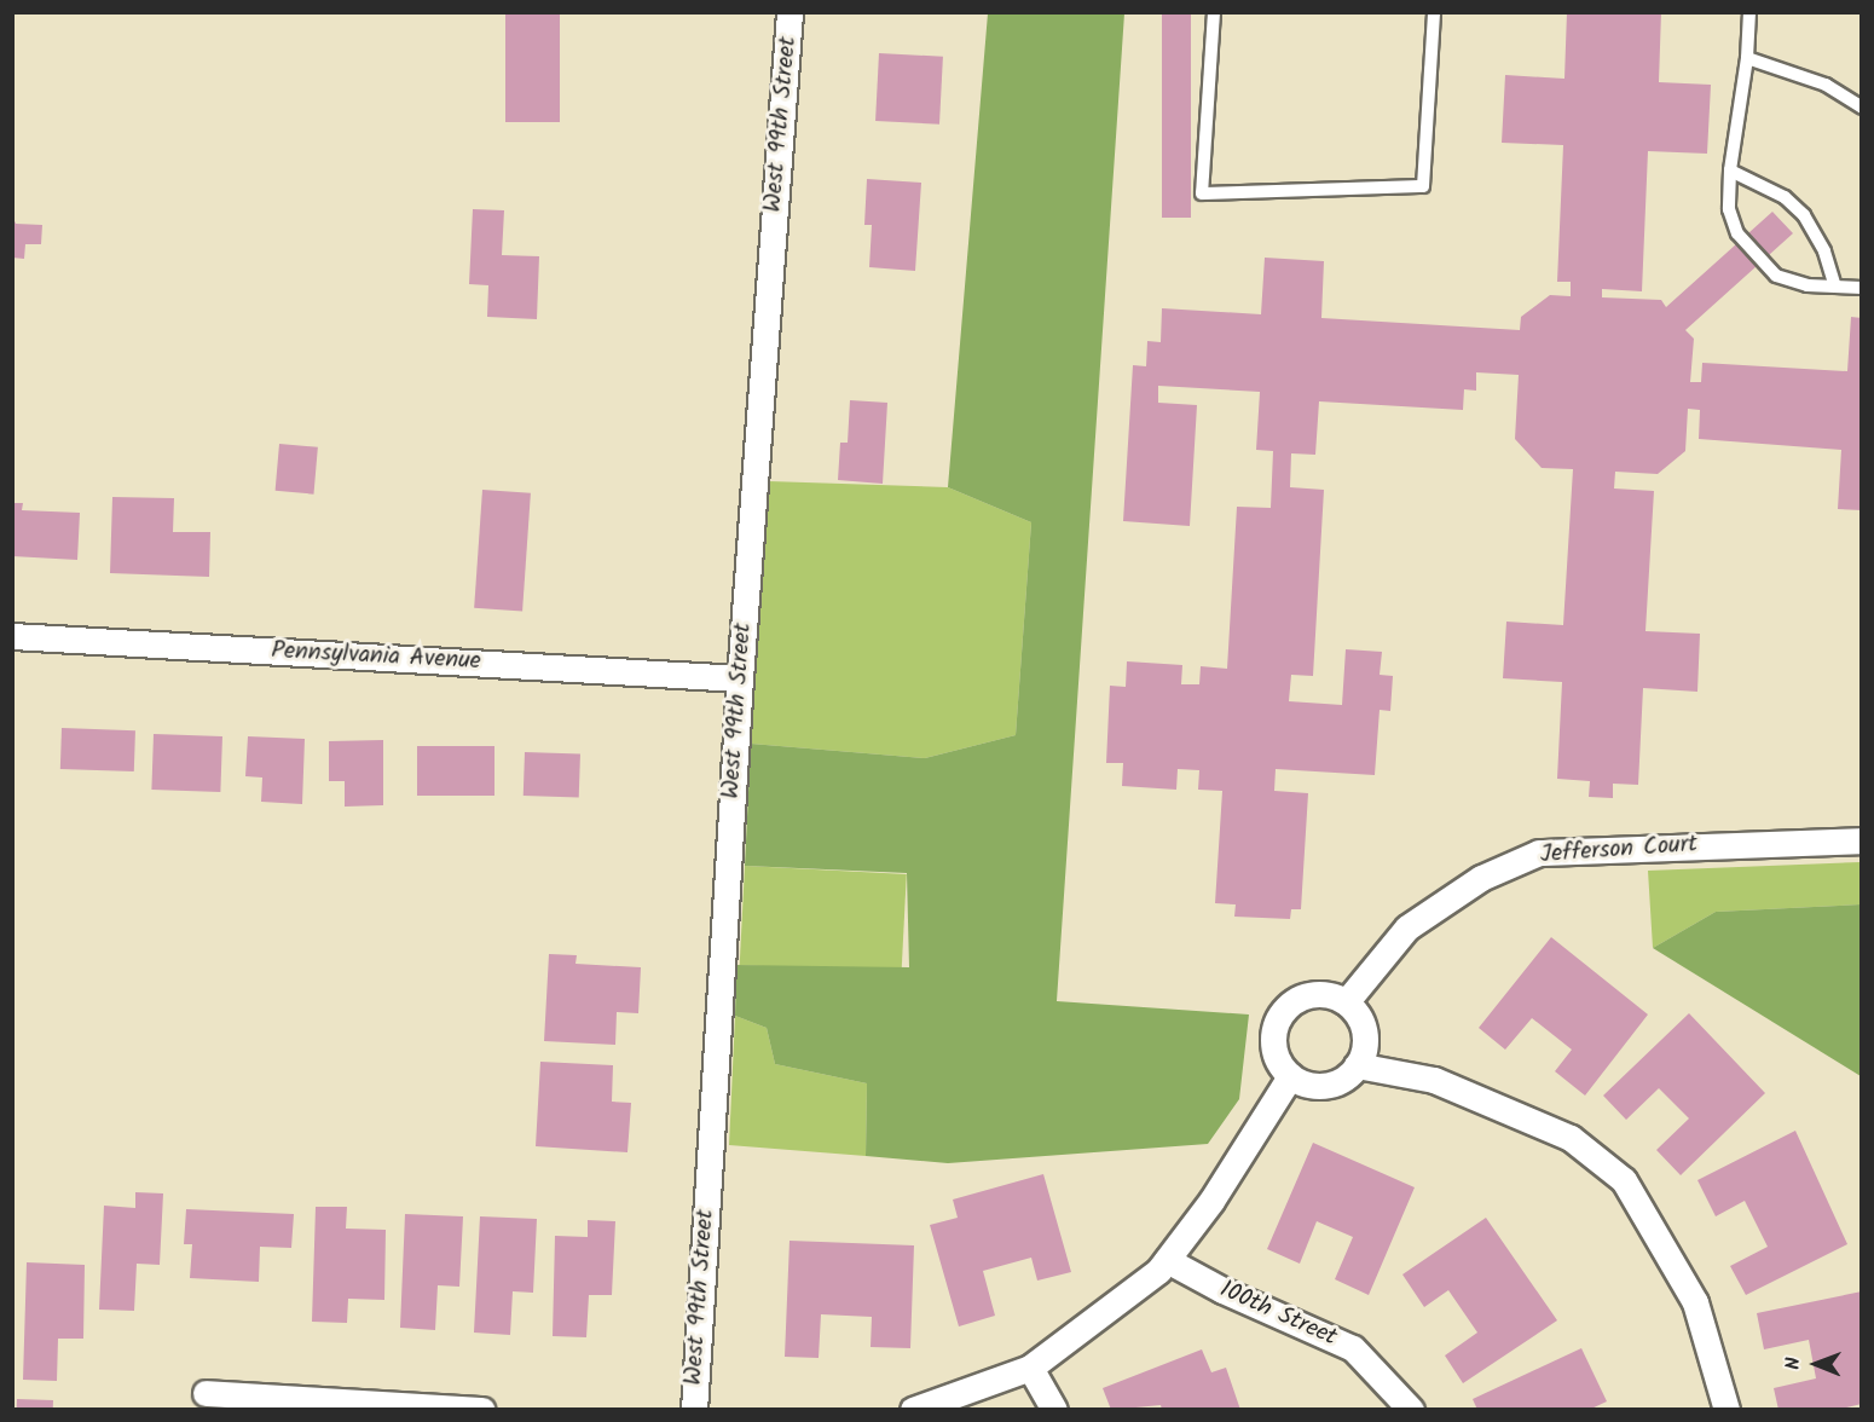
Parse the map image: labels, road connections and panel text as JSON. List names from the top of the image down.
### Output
{
  "streets": {
    "street": [
      "West 99th Street",
      "Pennsylvania Avenue",
      "Jefferson Court",
      "100th Street"
    ]
  },
  "crossings": [
    ["West 99th Street", "Pennsylvania Avenue"]
  ],
  "north": "left"
}
